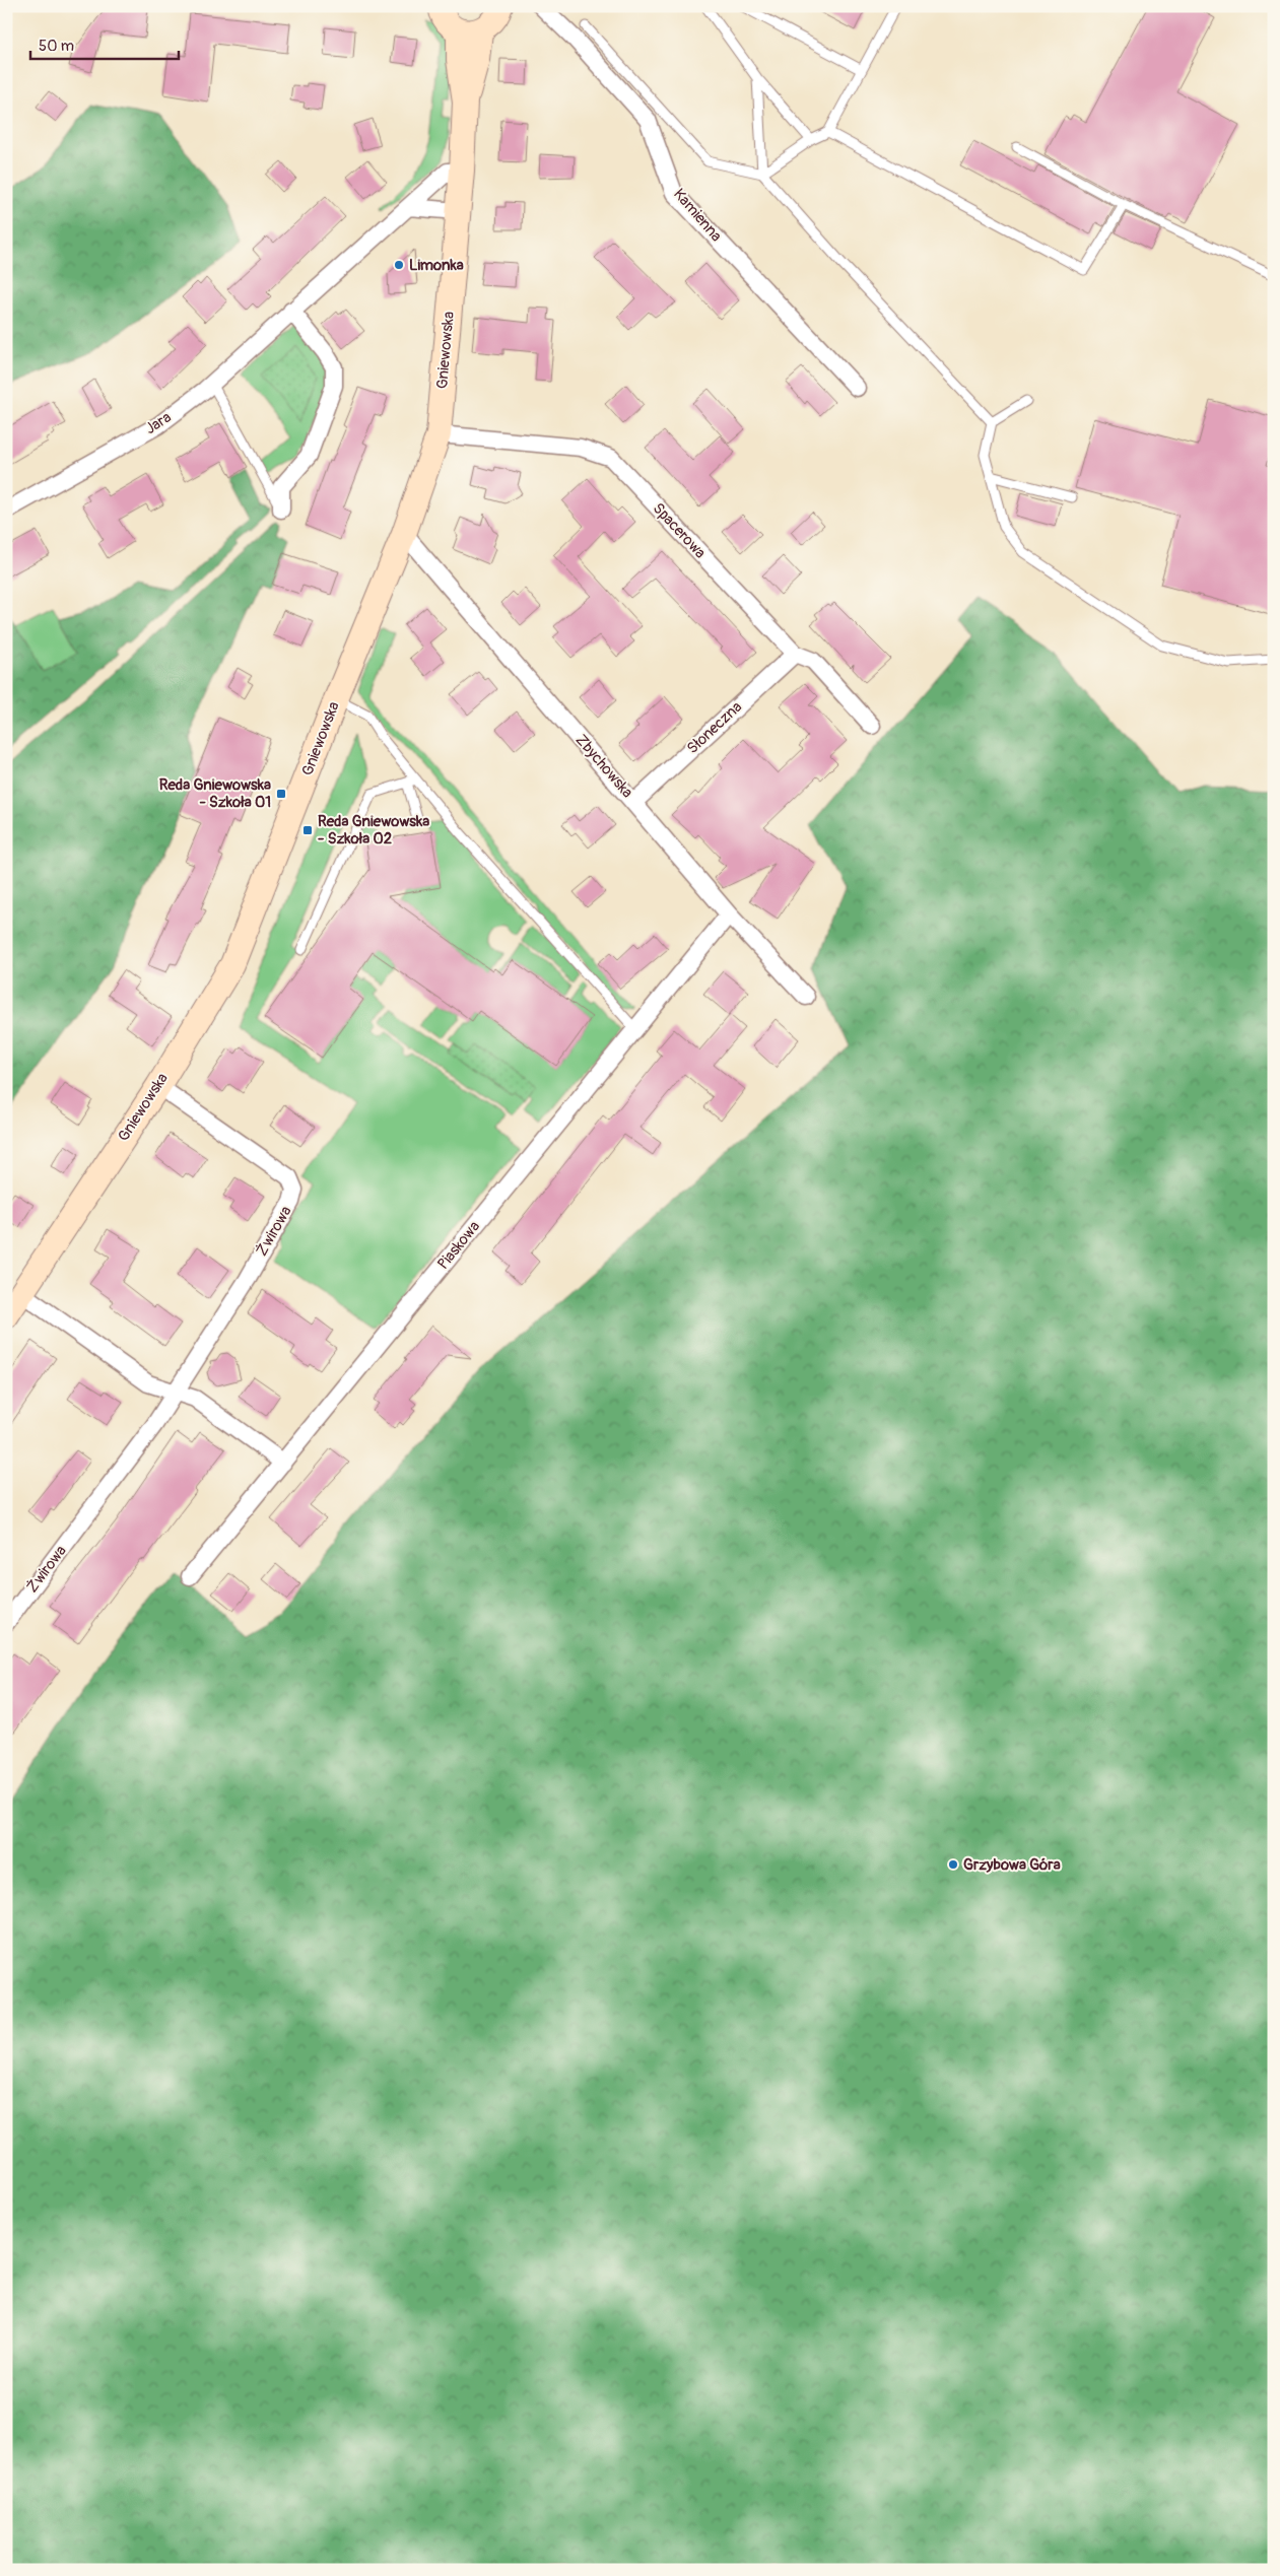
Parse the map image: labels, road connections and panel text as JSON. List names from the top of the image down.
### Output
{
  "streets": {
    "street": [
      "Kamienna",
      "Gniewowska",
      "Jara",
      "Spacerowa",
      "Słoneczna",
      "Zbychowska",
      "Żwirowa",
      "Piaskowa"
    ]
  },
  "crossings": [
    ["Gniewowska", "Jara"],
    ["Gniewowska", "Spacerowa"],
    ["Gniewowska", "Zbychowska"],
    ["Gniewowska", "Żwirowa"],
    ["Spacerowa", "Słoneczna"],
    ["Słoneczna", "Zbychowska"],
    ["Zbychowska", "Piaskowa"]
  ],
  "places": {
    "other": ["Limonka", "Grzybowa Góra"],
    "transit": ["Reda Gniewowska - Szkoła 01", "Reda Gniewowska - Szkoła 02"]
  },
  "scale_bar": "50 m"
}
